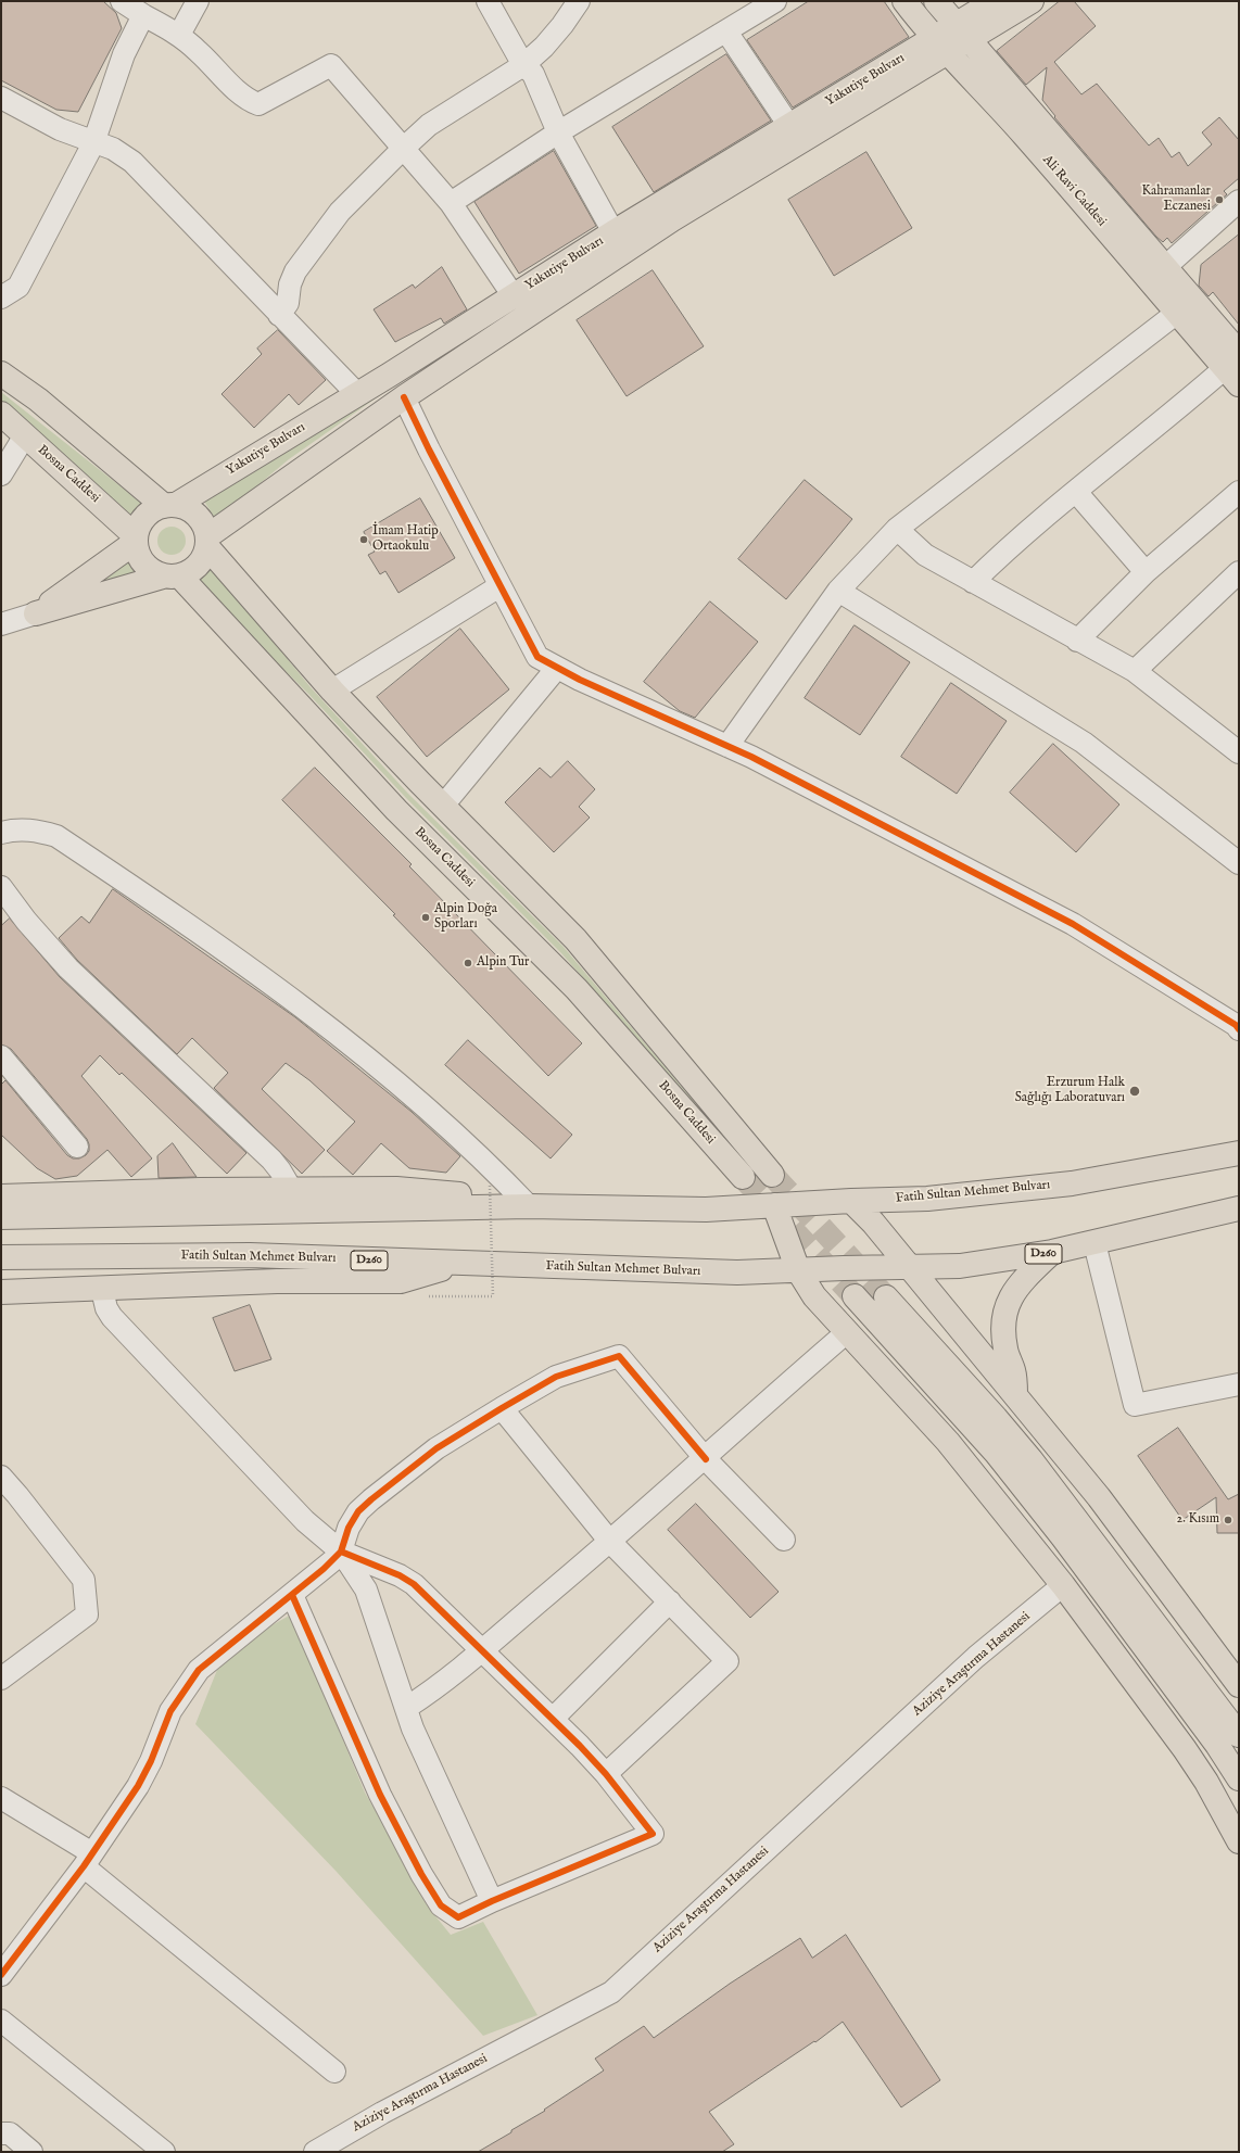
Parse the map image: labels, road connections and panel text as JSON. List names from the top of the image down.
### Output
{
  "streets": {
    "main road": [
      "Yakutiye Bulvarı",
      "Ali Ravi Caddesi",
      "Bosna Caddesi",
      "Fatih Sultan Mehmet Bulvarı",
      "D260"
    ],
    "street": ["Aziziye Araştırma Hastanesi"]
  },
  "crossings": [
    ["Yakutiye Bulvarı", "Ali Ravi Caddesi"],
    ["Yakutiye Bulvarı", "Bosna Caddesi"]
  ],
  "places": [
    "Kahramanlar Eczanesi",
    "İmam Hatip Ortaokulu",
    "Alpin Doğa Sporları",
    "Alpin Tur",
    "Erzurum Halk Sağlığı Laboratuvarı",
    "2. Kısım"
  ]
}
